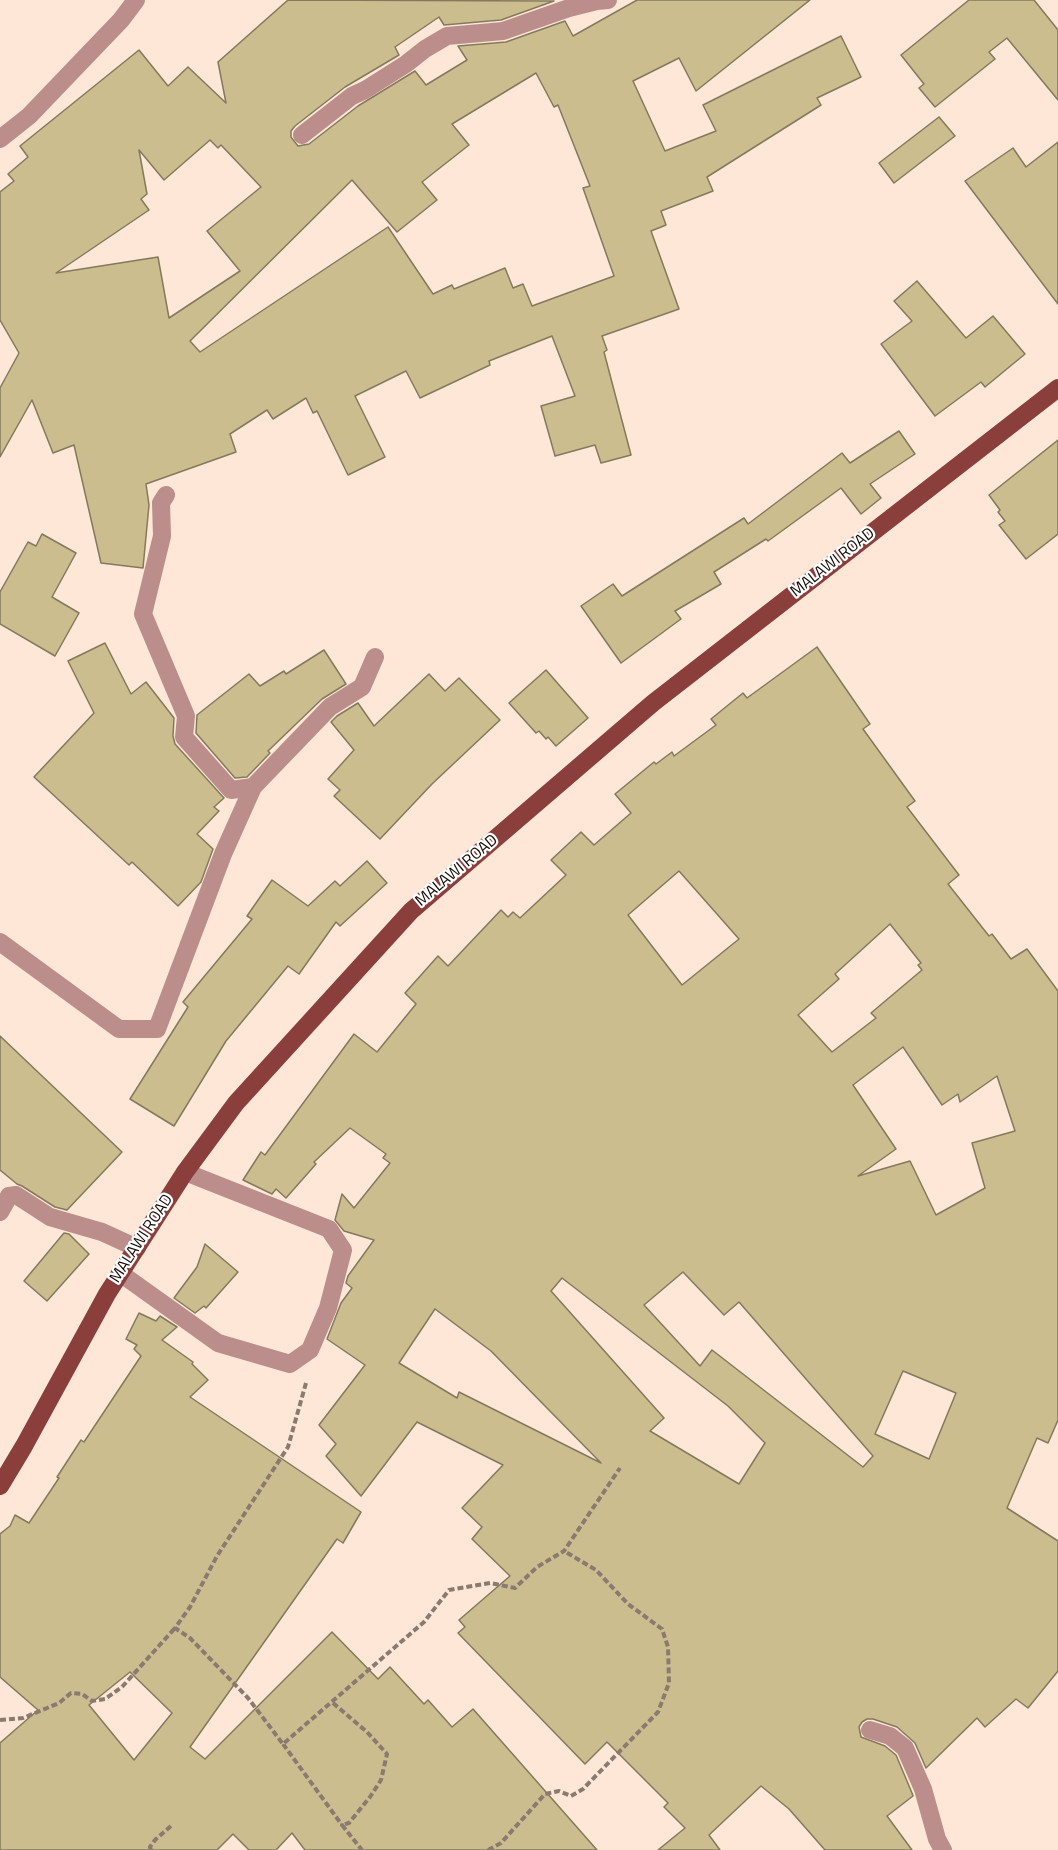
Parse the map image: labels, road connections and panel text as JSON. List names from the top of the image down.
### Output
{
  "streets": {
    "main road": ["MALAWI ROAD"]
  }
}
